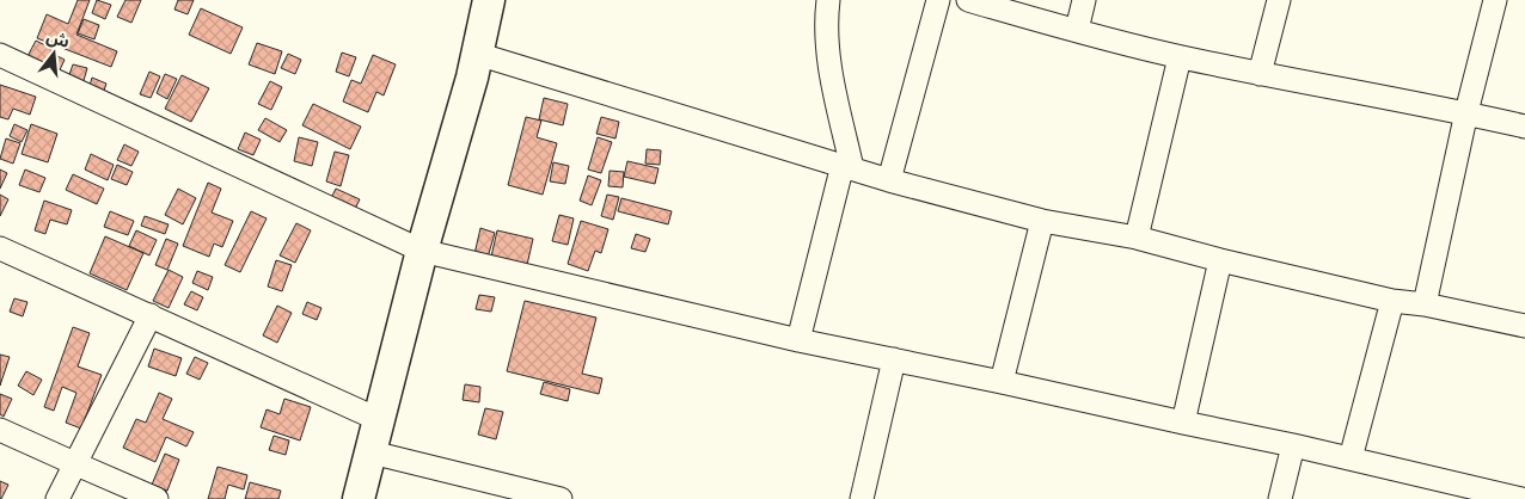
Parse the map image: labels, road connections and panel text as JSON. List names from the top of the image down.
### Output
{
  "north": "top"
}
